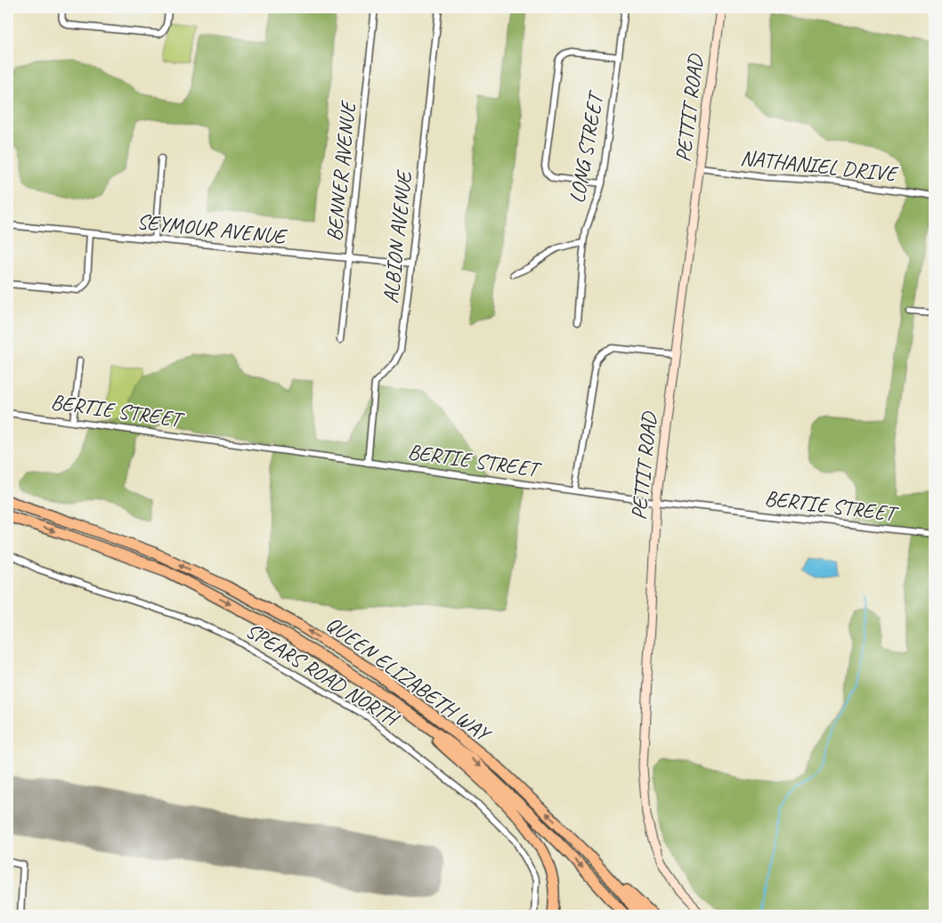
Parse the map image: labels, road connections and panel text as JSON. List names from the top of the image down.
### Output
{
  "streets": {
    "highway": ["QUEEN ELIZABETH WAY"],
    "street": [
      "PETTIT ROAD",
      "LONG STREET",
      "NATHANIEL DRIVE",
      "BENNER AVENUE",
      "SEYMOUR AVENUE",
      "ALBION AVENUE",
      "BERTIE STREET",
      "SPEARS ROAD NORTH"
    ]
  },
  "crossings": [
    ["PETTIT ROAD", "NATHANIEL DRIVE"],
    ["PETTIT ROAD", "BERTIE STREET"],
    ["BENNER AVENUE", "SEYMOUR AVENUE"],
    ["SEYMOUR AVENUE", "ALBION AVENUE"],
    ["ALBION AVENUE", "BERTIE STREET"]
  ]
}
